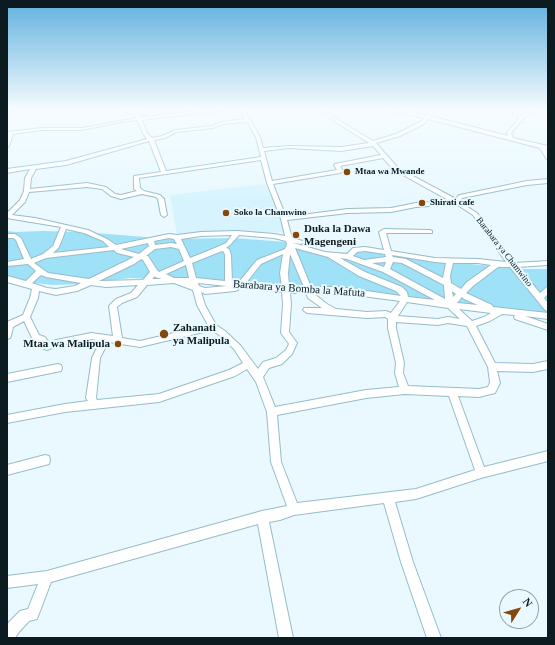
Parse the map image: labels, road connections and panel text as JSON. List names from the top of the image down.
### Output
{
  "streets": {
    "street": ["Barabara ya Chamwino", "Barabara ya Bomba la Mafuta"]
  },
  "places": [
    "Mtaa wa Mwande",
    "Shirati cafe",
    "Soko la Chamwino",
    "Duka la Dawa Magengeni",
    "Zahanati ya Malipula",
    "Mtaa wa Malipula"
  ],
  "north": "top right"
}
